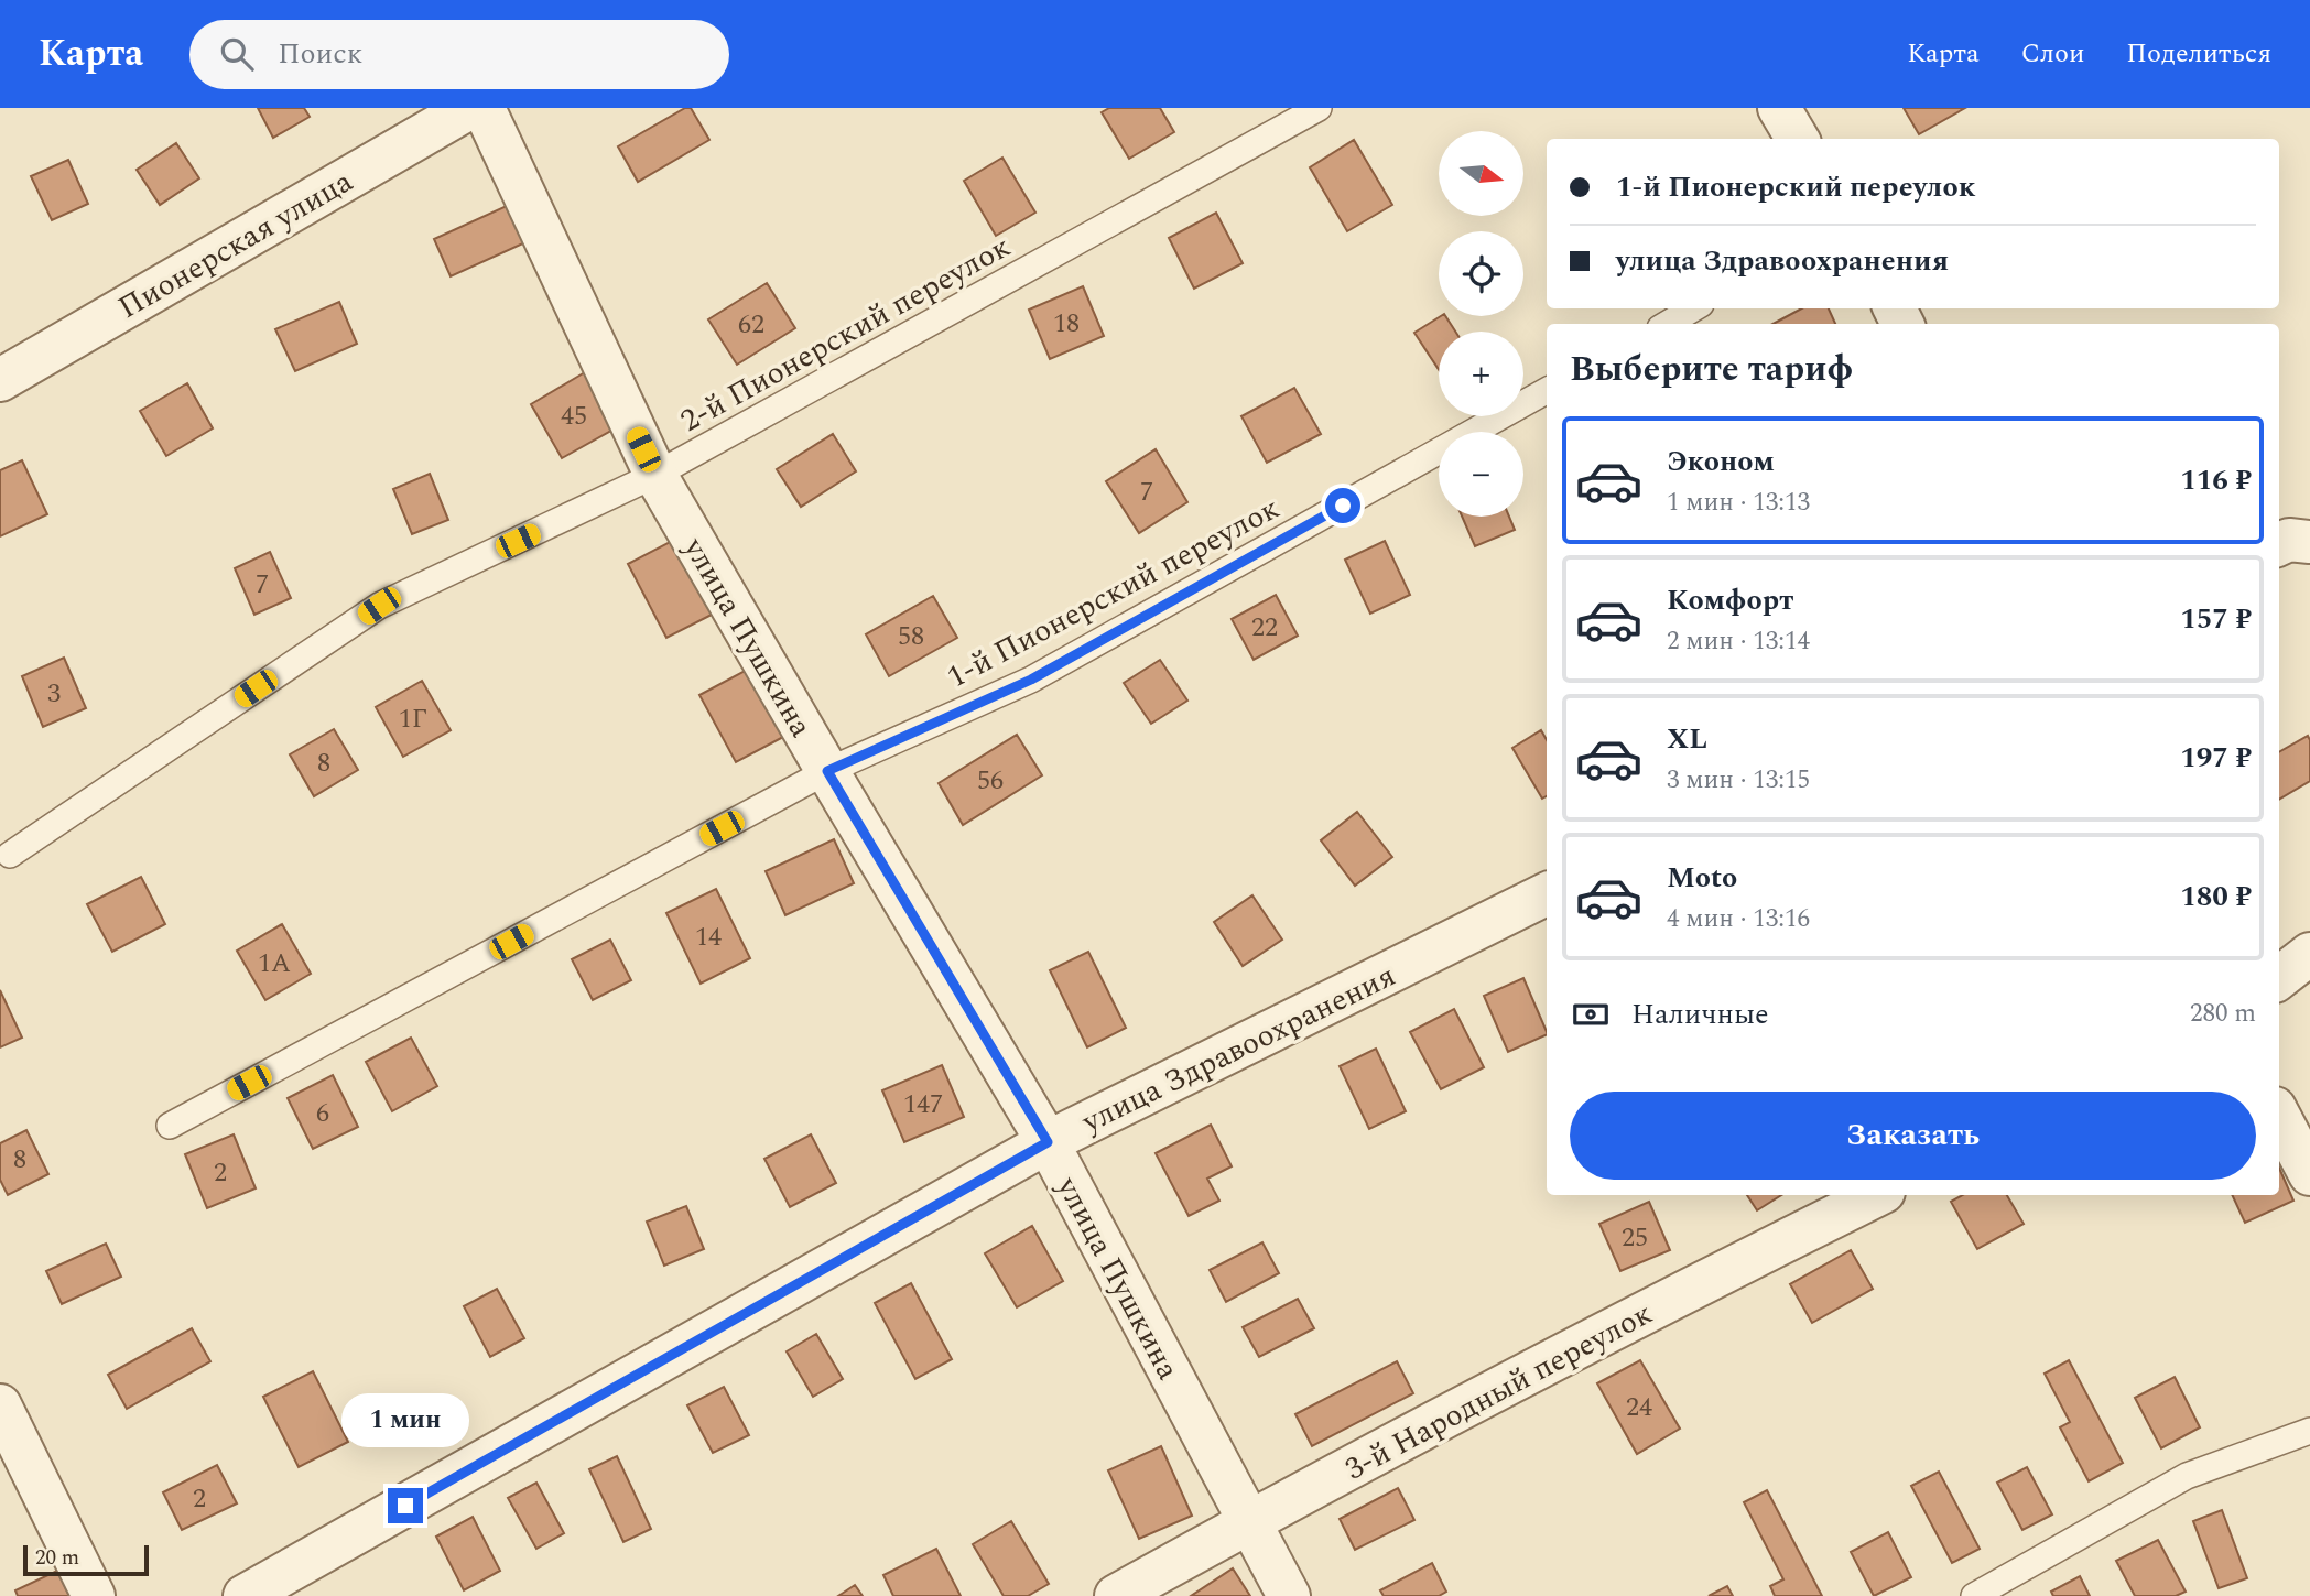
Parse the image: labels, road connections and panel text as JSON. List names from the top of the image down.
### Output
{
  "streets": {
    "street": [
      "Пионерская улица",
      "улица Пушкина",
      "улица Здравоохранения",
      "3-й Народный переулок"
    ],
    "lane": ["2-й Пионерский переулок", "1-й Пионерский переулок"]
  },
  "crossings": [
    ["2-й Пионерский переулок", "улица Пушкина"],
    ["1-й Пионерский переулок", "улица Пушкина"],
    ["улица Пушкина", "улица Здравоохранения"],
    ["улица Пушкина", "3-й Народный переулок"]
  ],
  "house_numbers": [
    "18",
    "62",
    "45",
    "7",
    "7",
    "22",
    "58",
    "3",
    "1Г",
    "8",
    "56",
    "14",
    "1А",
    "147",
    "6",
    "8",
    "2",
    "25",
    "24",
    "2"
  ],
  "scale_bar": "20 m",
  "north": "right",
  "page": {
    "header": "Карта",
    "search": "Поиск",
    "nav": ["Карта", "Слои", "Поделиться"],
    "map_buttons": ["+", "−"],
    "banner": ["1-й Пионерский переулок", "улица Здравоохранения"],
    "heading": "Выберите тариф",
    "list": [
      {
        "name": "Эконом",
        "note": "1 мин · 13:13",
        "value": "116 ₽"
      },
      {
        "name": "Комфорт",
        "note": "2 мин · 13:14",
        "value": "157 ₽"
      },
      {
        "name": "XL",
        "note": "3 мин · 13:15",
        "value": "197 ₽"
      },
      {
        "name": "Moto",
        "note": "4 мин · 13:16",
        "value": "180 ₽"
      }
    ],
    "pay": ["Наличные", "280 m"],
    "buttons": "Заказать",
    "bubble": "1 мин",
    "scale": "20 m"
  }
}
